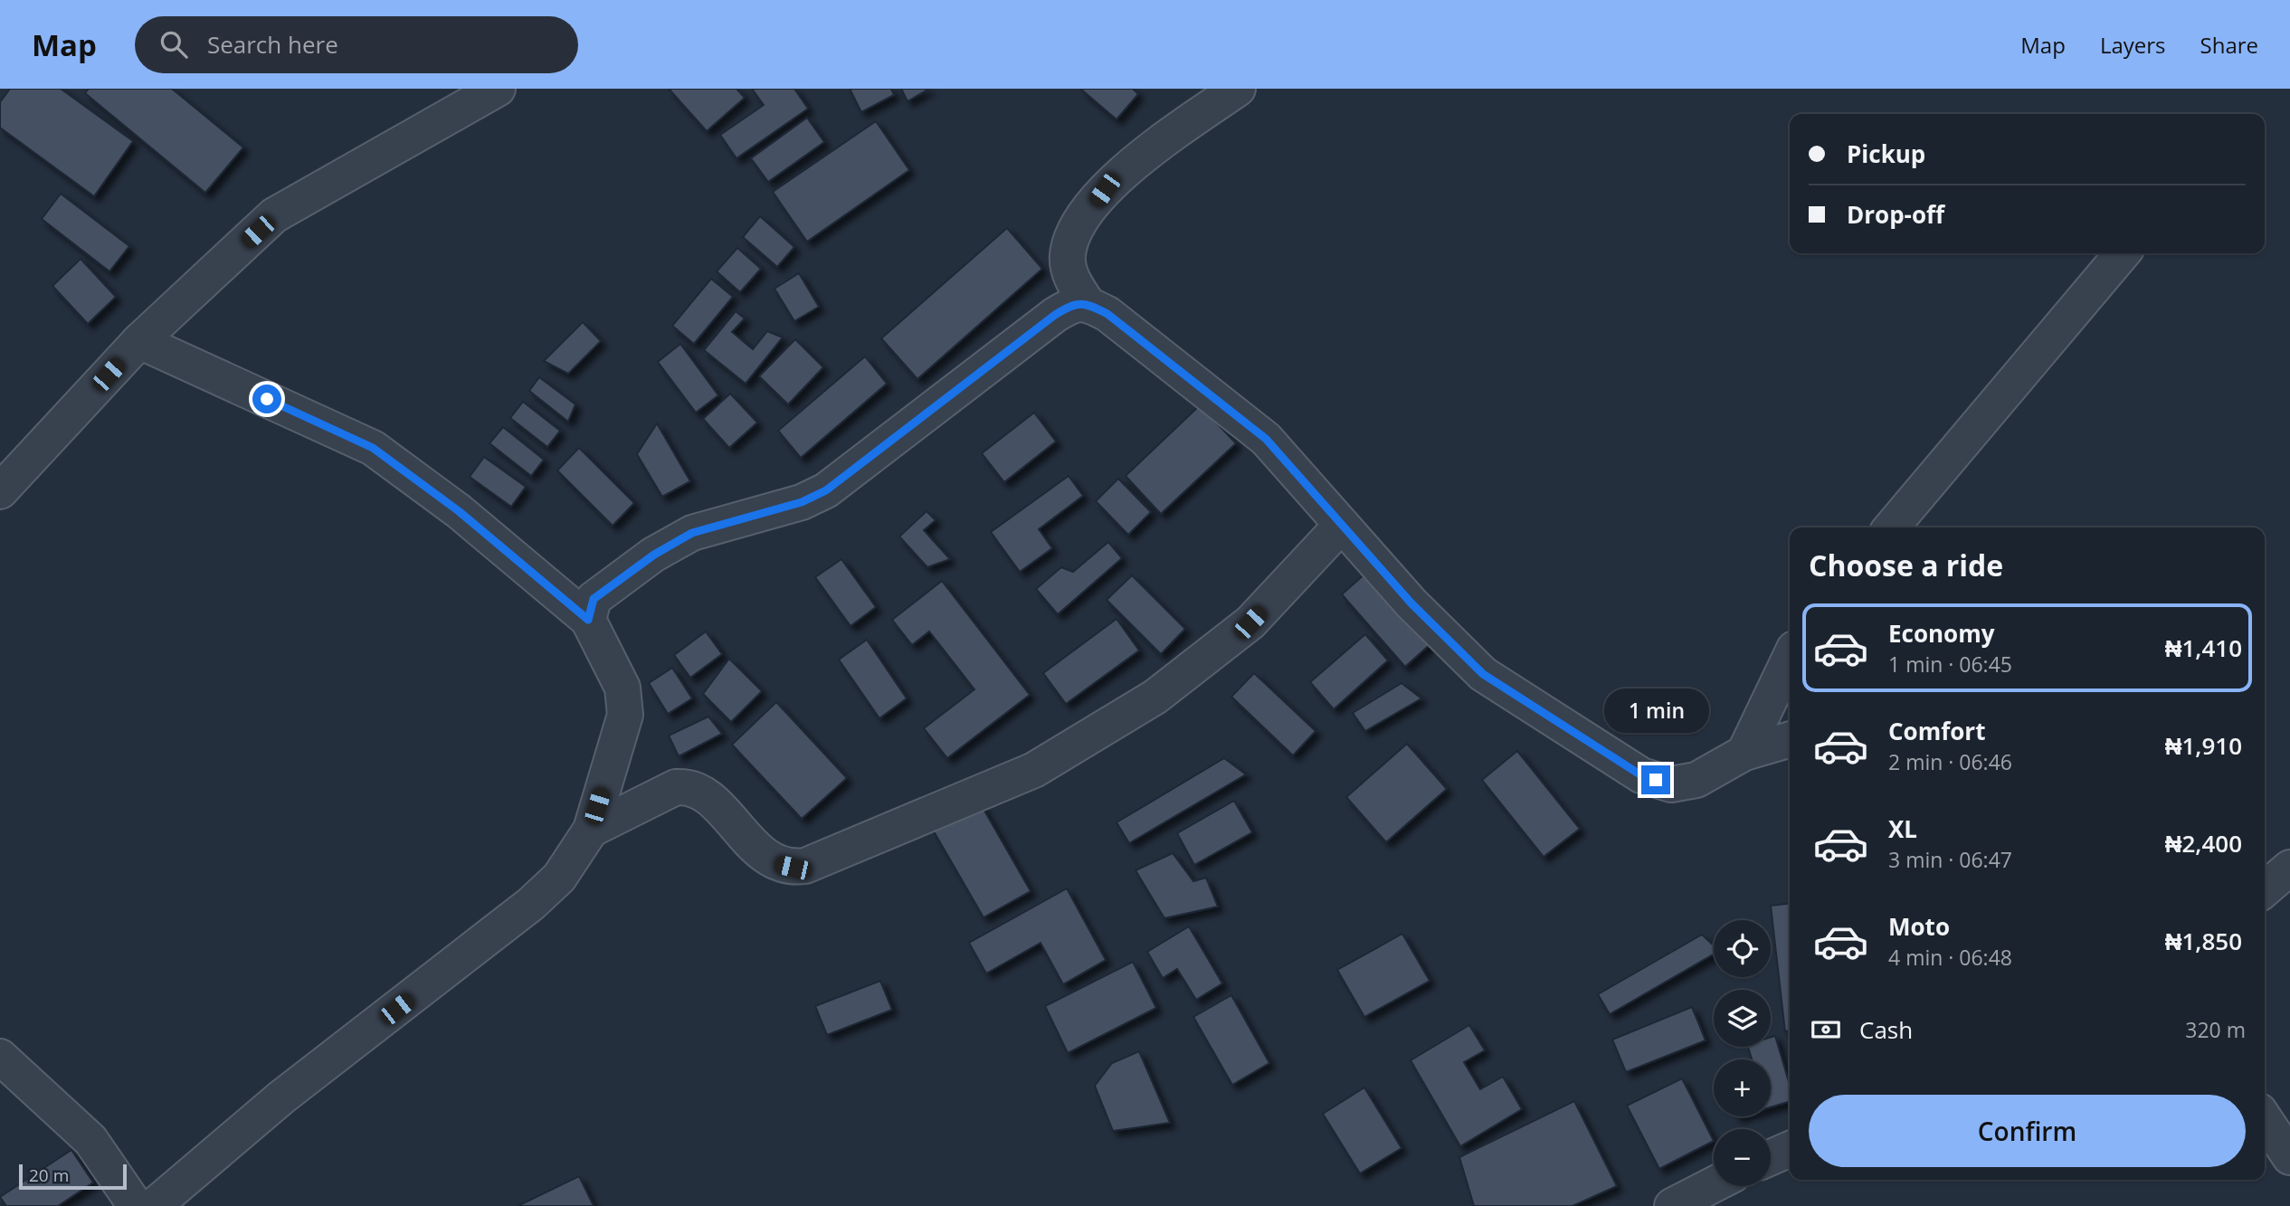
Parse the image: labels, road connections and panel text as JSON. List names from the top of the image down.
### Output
{
  "scale_bar": "20 m",
  "page": {
    "header": "Map",
    "search": "Search here",
    "nav": ["Map", "Layers", "Share"],
    "banner": ["Pickup", "Drop-off"],
    "heading": "Choose a ride",
    "list": [
      {
        "name": "Economy",
        "note": "1 min · 06:45",
        "value": "₦1,410"
      },
      {
        "name": "Comfort",
        "note": "2 min · 06:46",
        "value": "₦1,910"
      },
      {
        "name": "XL",
        "note": "3 min · 06:47",
        "value": "₦2,400"
      },
      {
        "name": "Moto",
        "note": "4 min · 06:48",
        "value": "₦1,850"
      }
    ],
    "bubble": "1 min",
    "map_buttons": ["+", "−"],
    "pay": ["Cash", "320 m"],
    "buttons": "Confirm",
    "scale": "20 m"
  }
}
